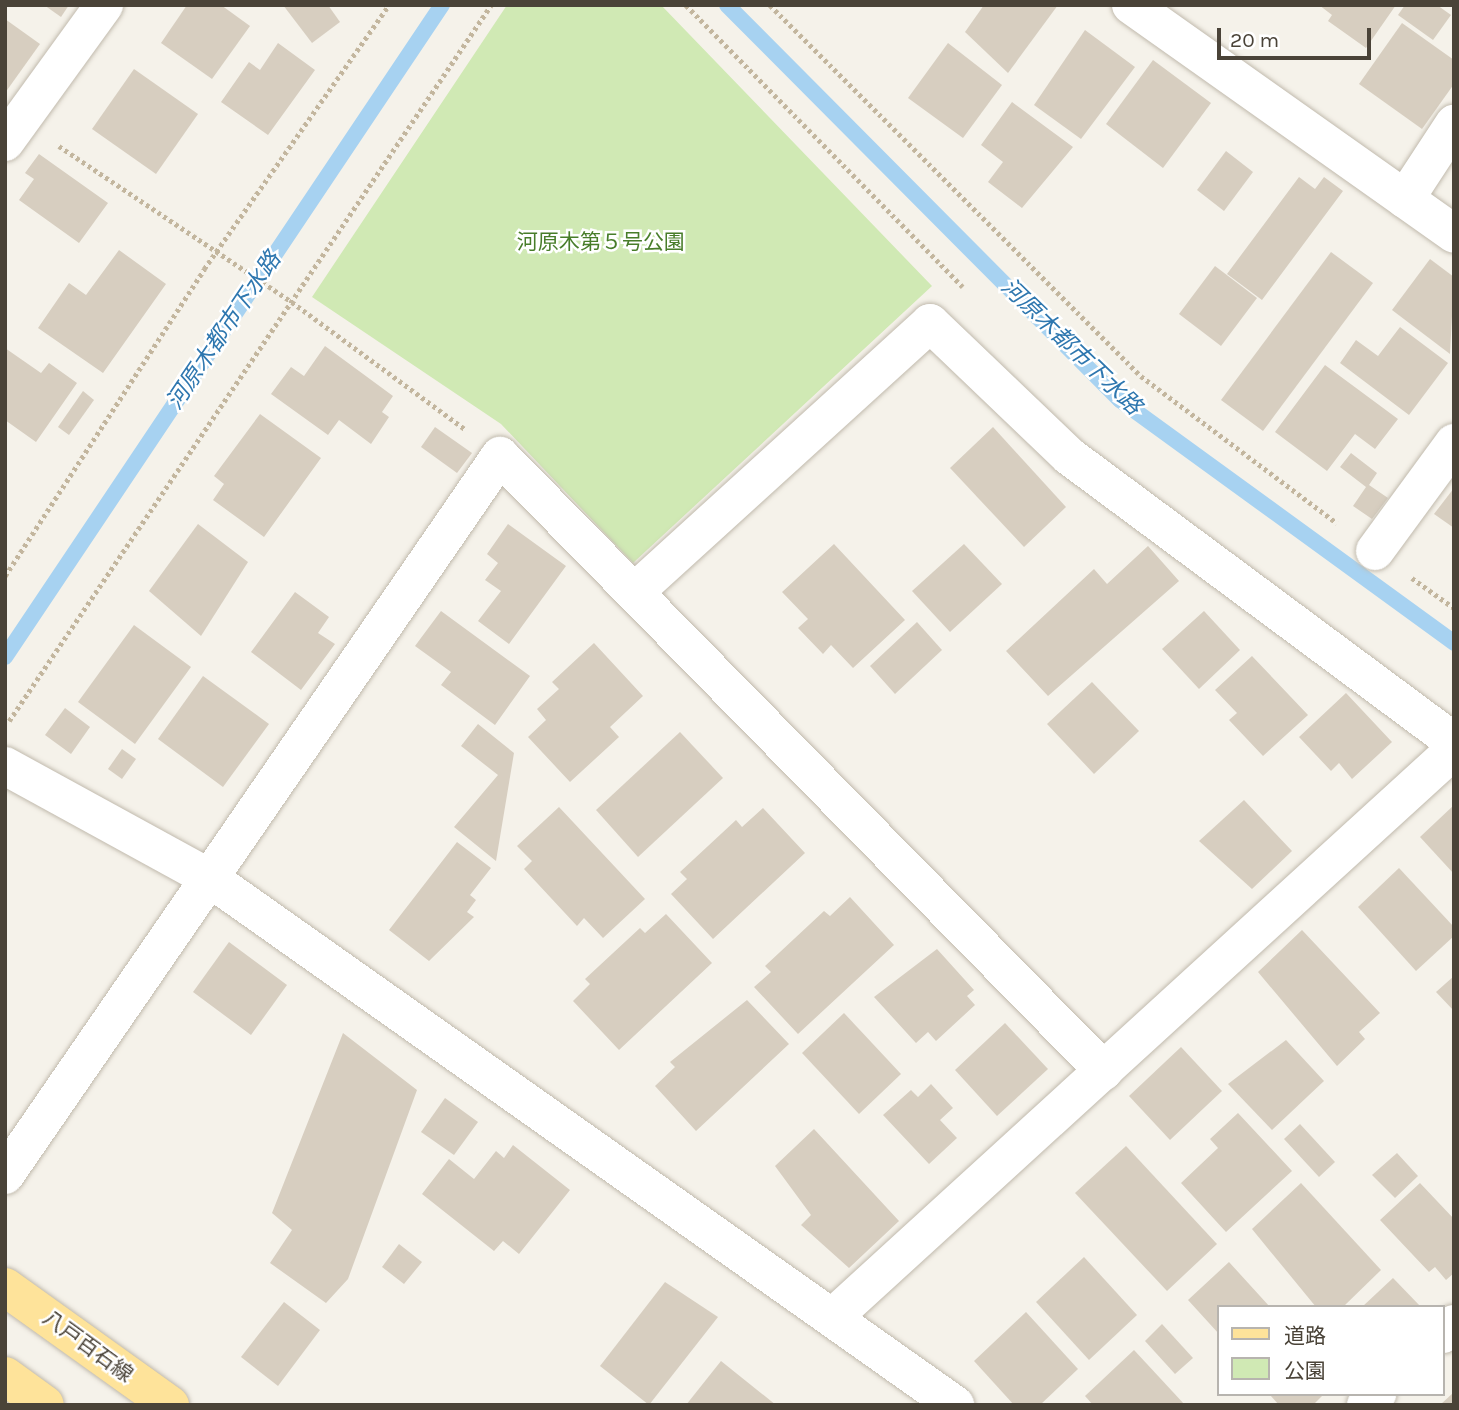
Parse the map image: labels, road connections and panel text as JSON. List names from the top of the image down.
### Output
{
  "streets": {
    "main road": ["八戸百石線"]
  },
  "water": ["河原木都市下水路"],
  "parks": ["河原木第５号公園"],
  "legend": ["道路", "公園"],
  "scale_bar": "20 m"
}
